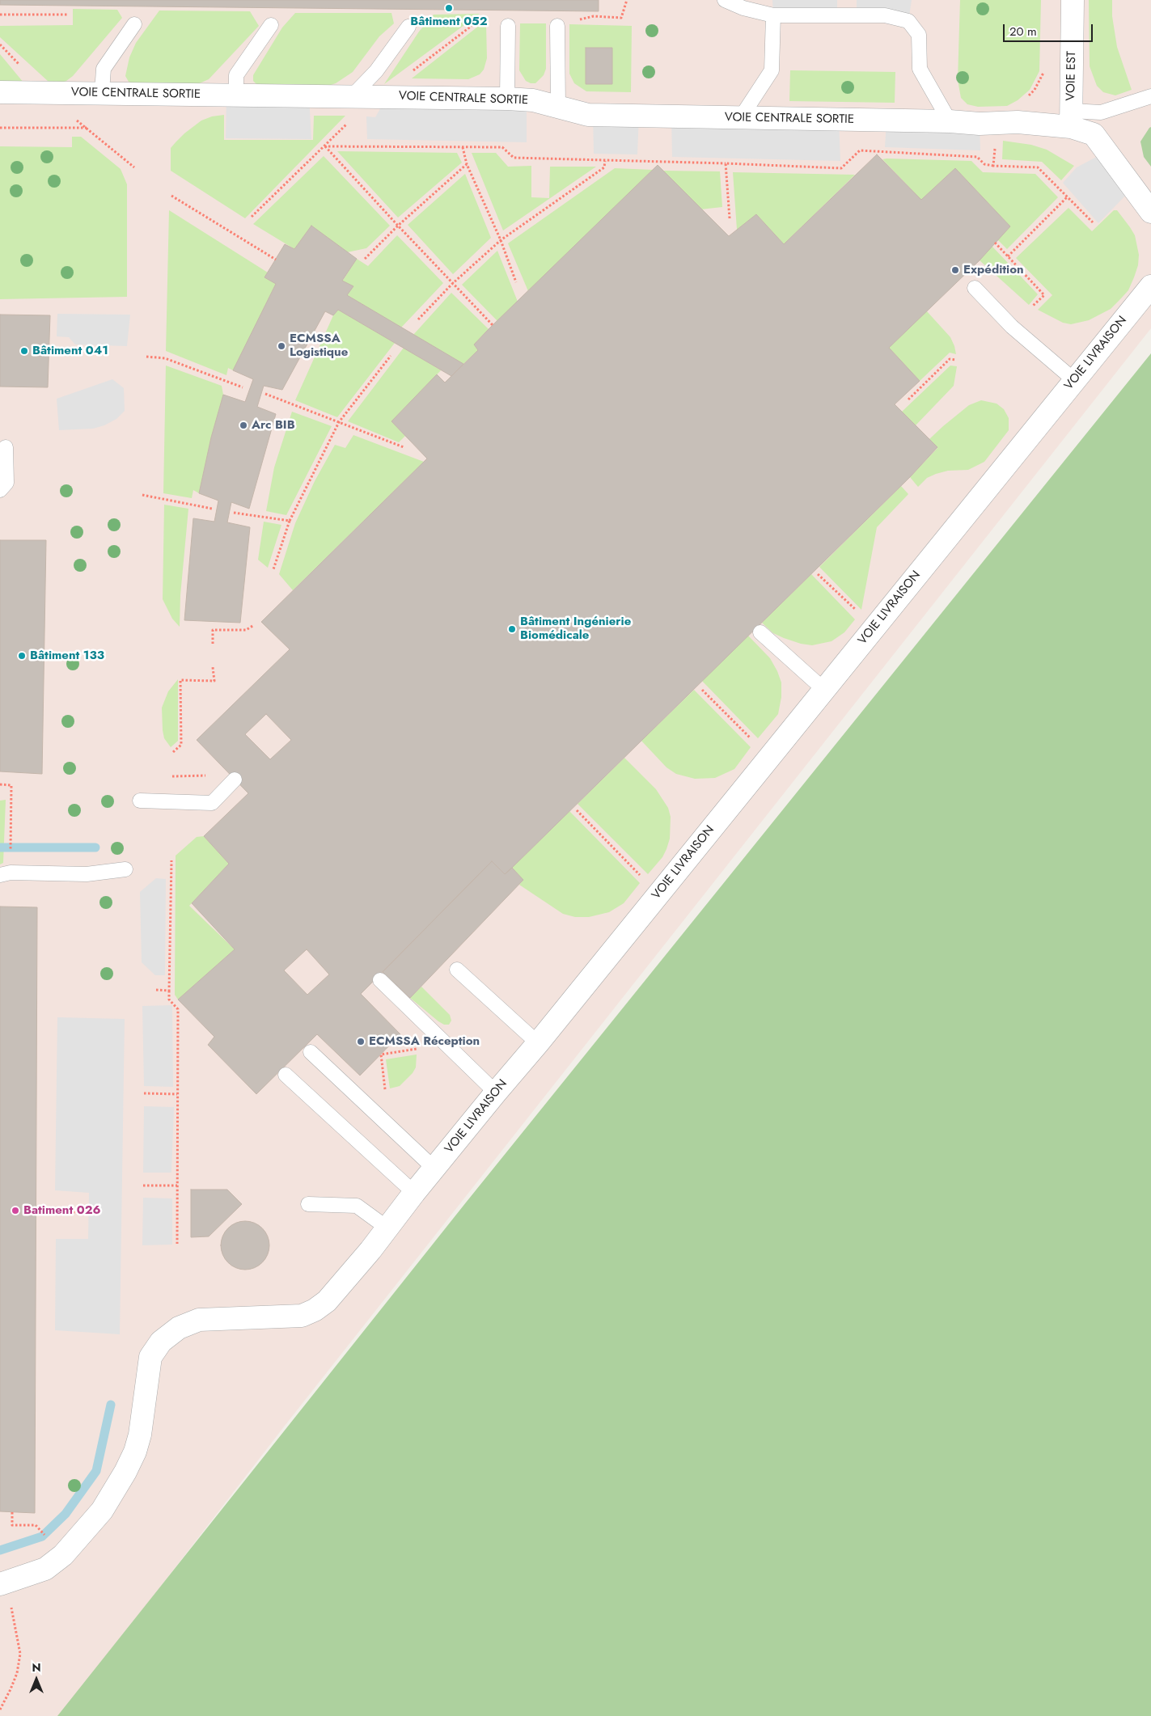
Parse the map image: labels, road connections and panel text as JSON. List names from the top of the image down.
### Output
{
  "streets": {
    "street": ["VOIE EST", "VOIE CENTRALE SORTIE", "VOIE LIVRAISON"]
  },
  "crossings": [
    ["VOIE EST", "VOIE CENTRALE SORTIE"]
  ],
  "places": [
    "Bâtiment 052",
    "Expédition",
    "ECMSSA Logistique",
    "Bâtiment 041",
    "Arc BIB",
    "Bâtiment Ingénierie Biomédicale",
    "Bâtiment 133",
    "ECMSSA Réception",
    "Batiment 026"
  ],
  "scale_bar": "20 m",
  "north": "top"
}
